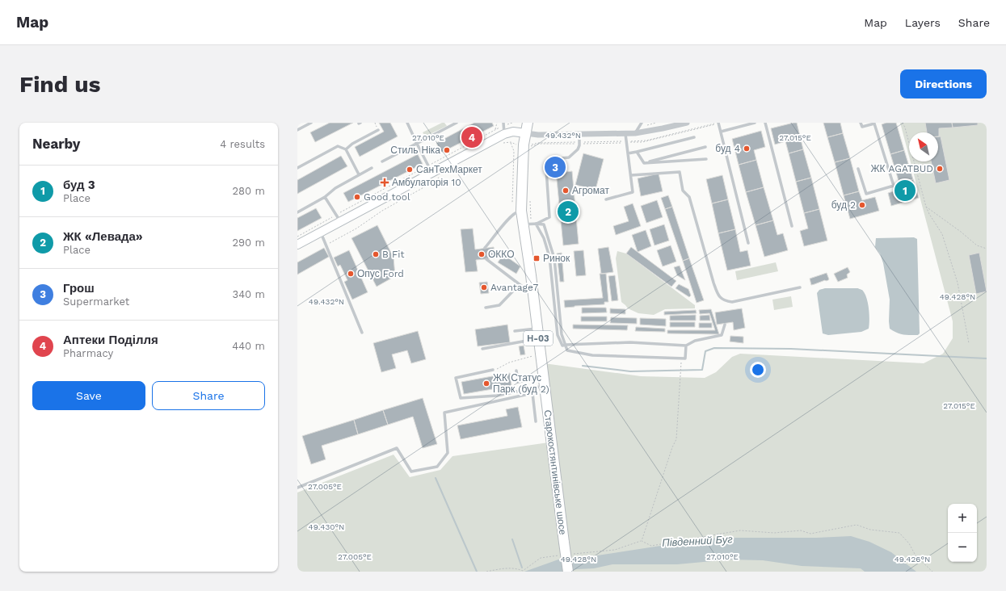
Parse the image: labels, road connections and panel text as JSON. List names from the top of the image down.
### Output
{
  "streets": {
    "main road": ["Н-03", "Старокостянтинівське шосе"]
  },
  "water": ["Південний Буг"],
  "places": {
    "other": [
      "буд 4",
      "Стиль Ніка",
      "ЖК AGATBUD",
      "СанТехМаркет",
      "Агромат",
      "Good tool",
      "буд 2",
      "B Fit",
      "ОККО",
      "Опус Ford",
      "Avantage7",
      "ЖК Статус Парк (буд 2)"
    ],
    "health": ["Амбулаторія 10"],
    "transit": ["Ринок"]
  },
  "north": "top left",
  "page": {
    "header": "Map",
    "nav": ["Map", "Layers", "Share"],
    "buttons": [
      "Directions",
      ["Save", "Share"]
    ],
    "title": "Find us",
    "heading": ["Nearby", "4 results"],
    "pins": [
      "4",
      "3",
      "1",
      "2"
    ],
    "list": [
      {
        "mark": "1",
        "name": "буд 3",
        "note": "Place",
        "value": "280 m"
      },
      {
        "mark": "2",
        "name": "ЖК «Левада»",
        "note": "Place",
        "value": "290 m"
      },
      {
        "mark": "3",
        "name": "Грош",
        "note": "Supermarket",
        "value": "340 m"
      },
      {
        "mark": "4",
        "name": "Аптеки Поділля",
        "note": "Pharmacy",
        "value": "440 m"
      }
    ],
    "map_buttons": ["+", "−"]
  },
  "coordinates": [
    "49.432°N",
    "27.010°E",
    "27.015°E",
    "49.428°N",
    "27.005°E",
    "49.430°N",
    "49.426°N"
  ]
}
